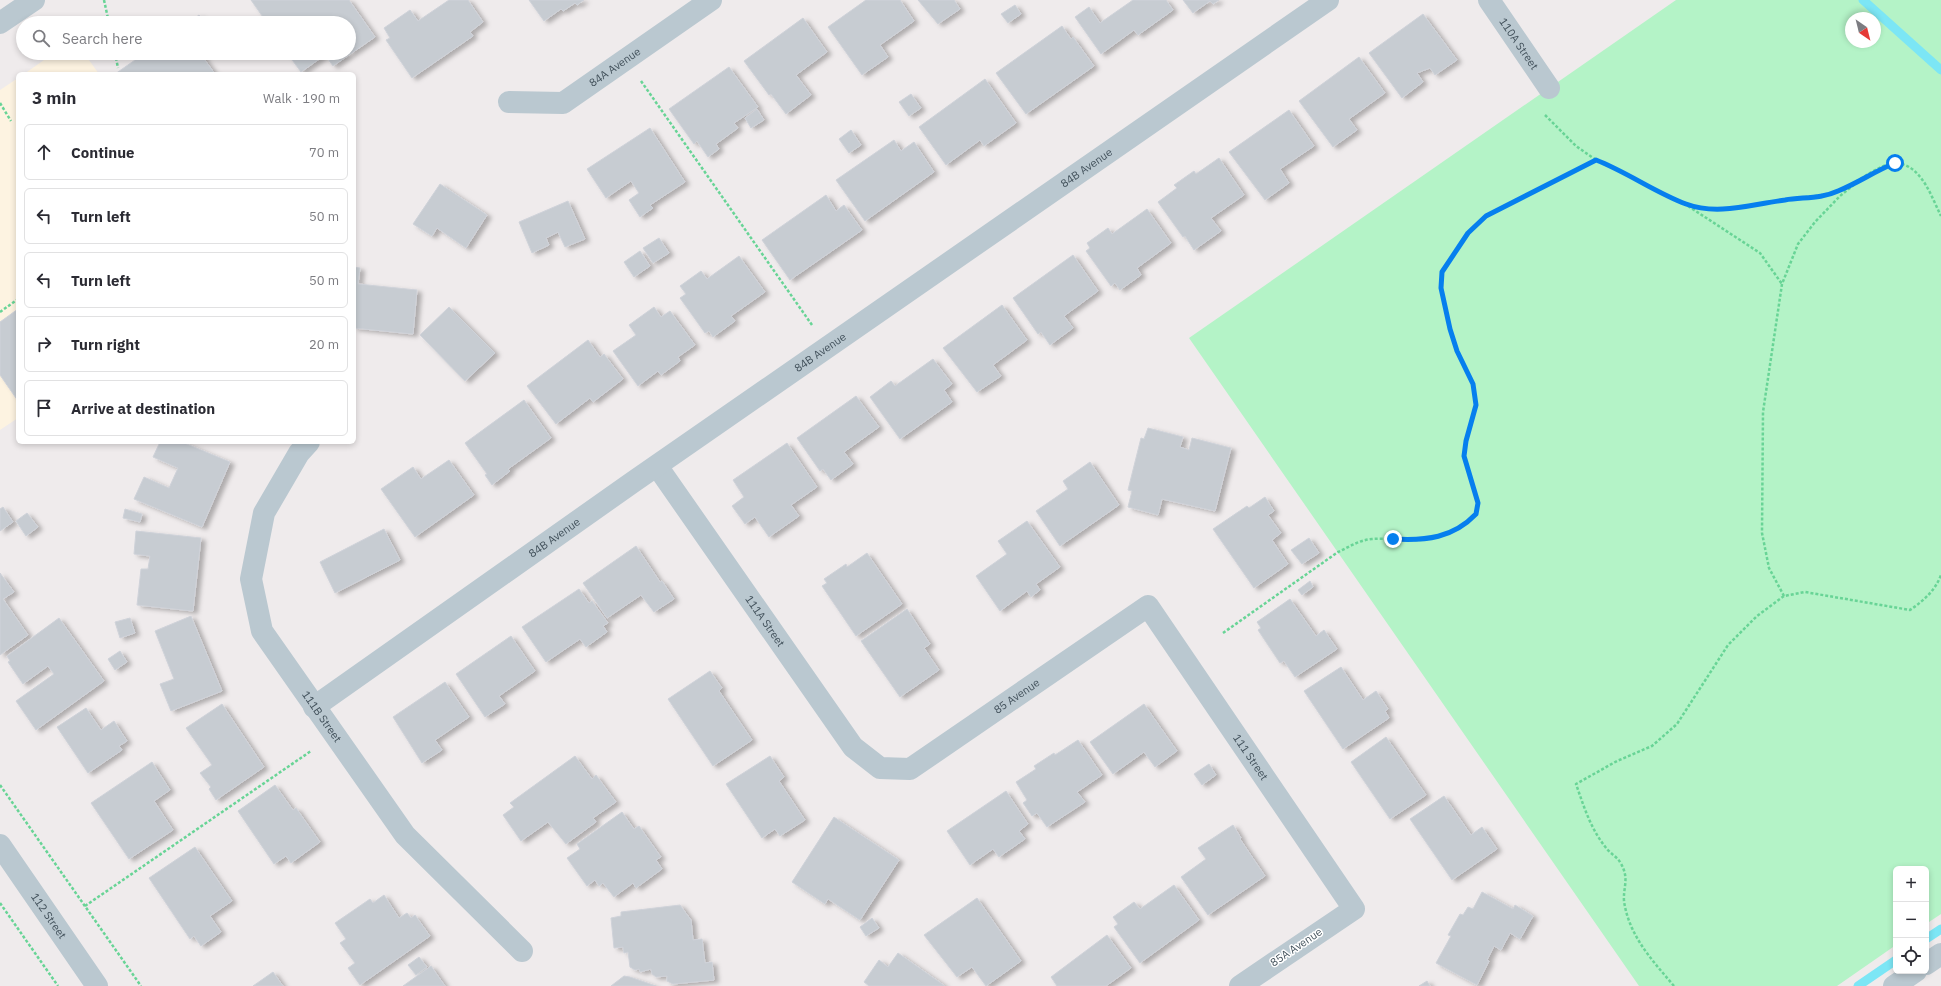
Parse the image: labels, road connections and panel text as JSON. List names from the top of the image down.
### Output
{
  "streets": {
    "street": [
      "110A Street",
      "84A Avenue",
      "84B Avenue",
      "111A Street",
      "85 Avenue",
      "111B Street",
      "111 Street",
      "112 Street",
      "85A Avenue"
    ]
  },
  "crossings": [
    ["84B Avenue", "111A Street"],
    ["84B Avenue", "111B Street"],
    ["111A Street", "85 Avenue"],
    ["85 Avenue", "111 Street"],
    ["111 Street", "85A Avenue"]
  ],
  "north": "bottom right",
  "page": {
    "search": "Search here",
    "heading": ["3 min", "Walk · 190 m"],
    "list": [
      ["Continue", "70 m"],
      ["Turn left", "50 m"],
      ["Turn left", "50 m"],
      ["Turn right", "20 m"],
      "Arrive at destination"
    ],
    "map_buttons": ["+", "−"]
  }
}
